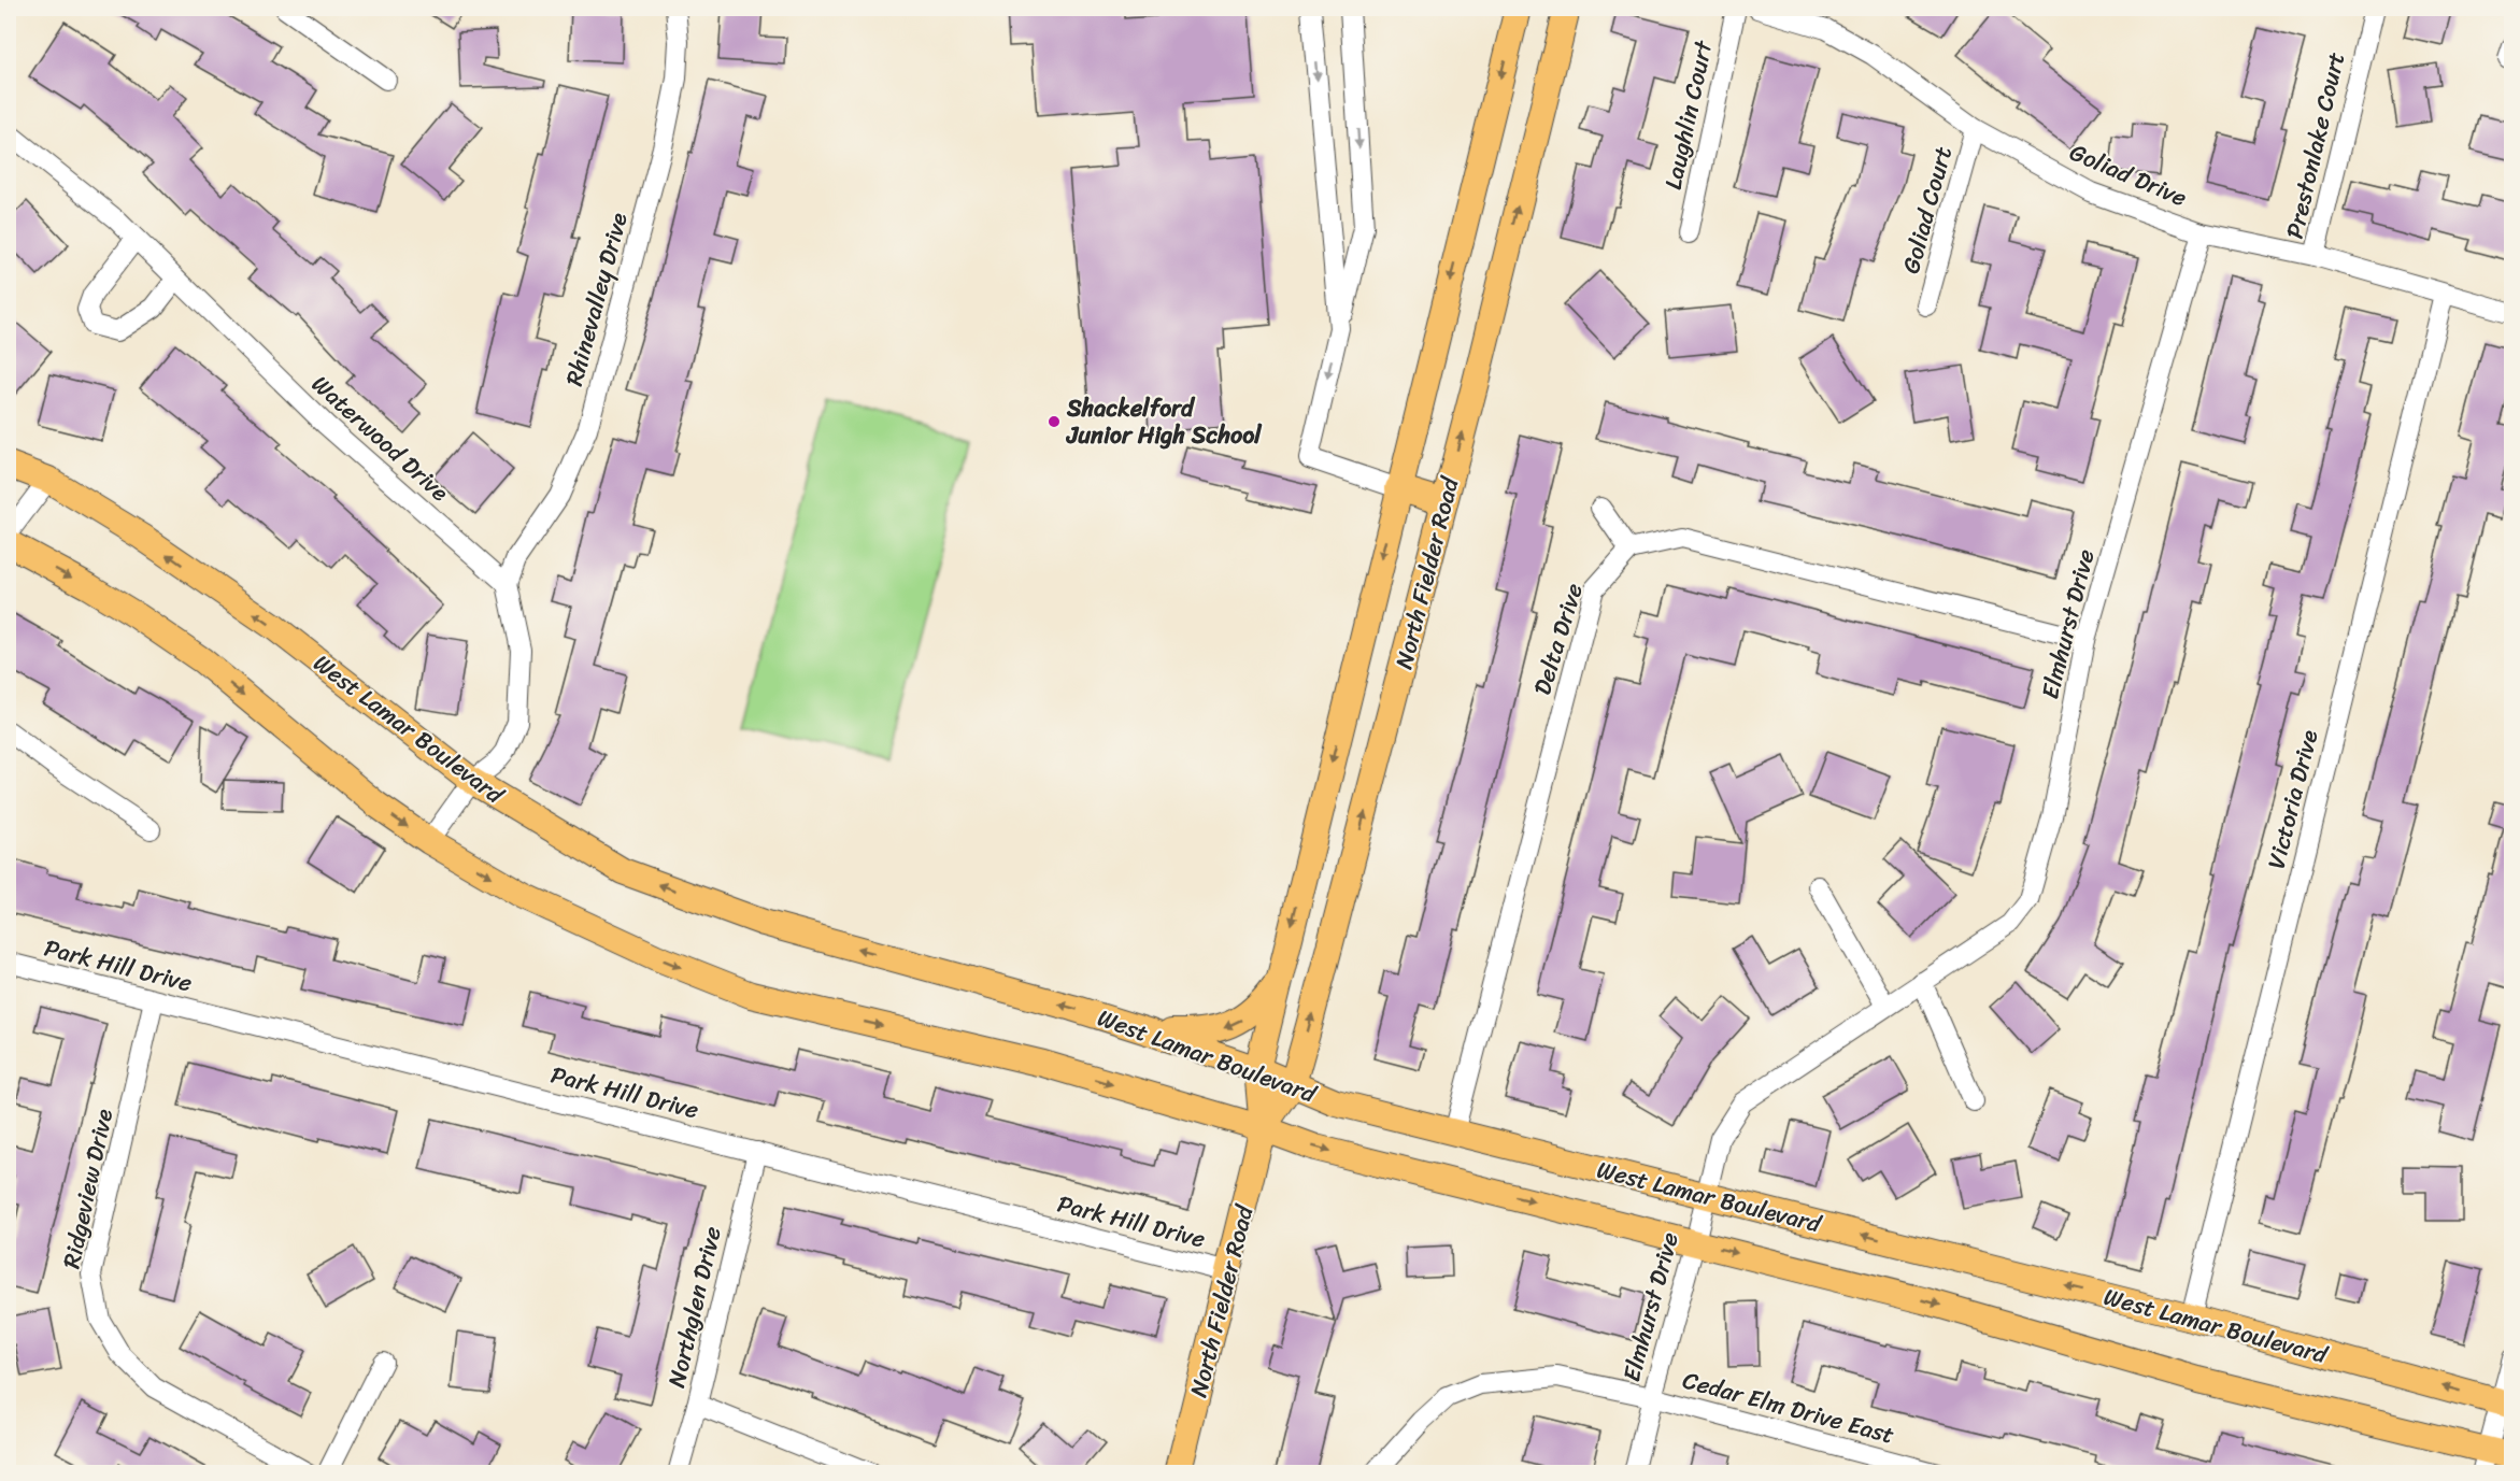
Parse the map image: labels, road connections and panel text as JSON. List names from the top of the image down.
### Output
{
  "streets": {
    "main road": ["North Fielder Road", "West Lamar Boulevard"],
    "street": [
      "Laughlin Court",
      "Prestonlake Court",
      "Goliad Drive",
      "Goliad Court",
      "Rhinevalley Drive",
      "Waterwood Drive",
      "Elmhurst Drive",
      "Delta Drive",
      "Victoria Drive",
      "Park Hill Drive",
      "Ridgeview Drive",
      "Northglen Drive",
      "Cedar Elm Drive East"
    ]
  },
  "crossings": [
    ["Prestonlake Court", "Goliad Drive"],
    ["Goliad Drive", "Goliad Court"],
    ["Goliad Drive", "Elmhurst Drive"],
    ["Goliad Drive", "Victoria Drive"],
    ["Rhinevalley Drive", "Waterwood Drive"],
    ["North Fielder Road", "West Lamar Boulevard"],
    ["North Fielder Road", "Park Hill Drive"],
    ["Elmhurst Drive", "West Lamar Boulevard"],
    ["Elmhurst Drive", "Cedar Elm Drive East"],
    ["Delta Drive", "West Lamar Boulevard"],
    ["West Lamar Boulevard", "Victoria Drive"],
    ["Park Hill Drive", "Ridgeview Drive"],
    ["Park Hill Drive", "Northglen Drive"]
  ],
  "places": ["Shackelford Junior High School"]
}
